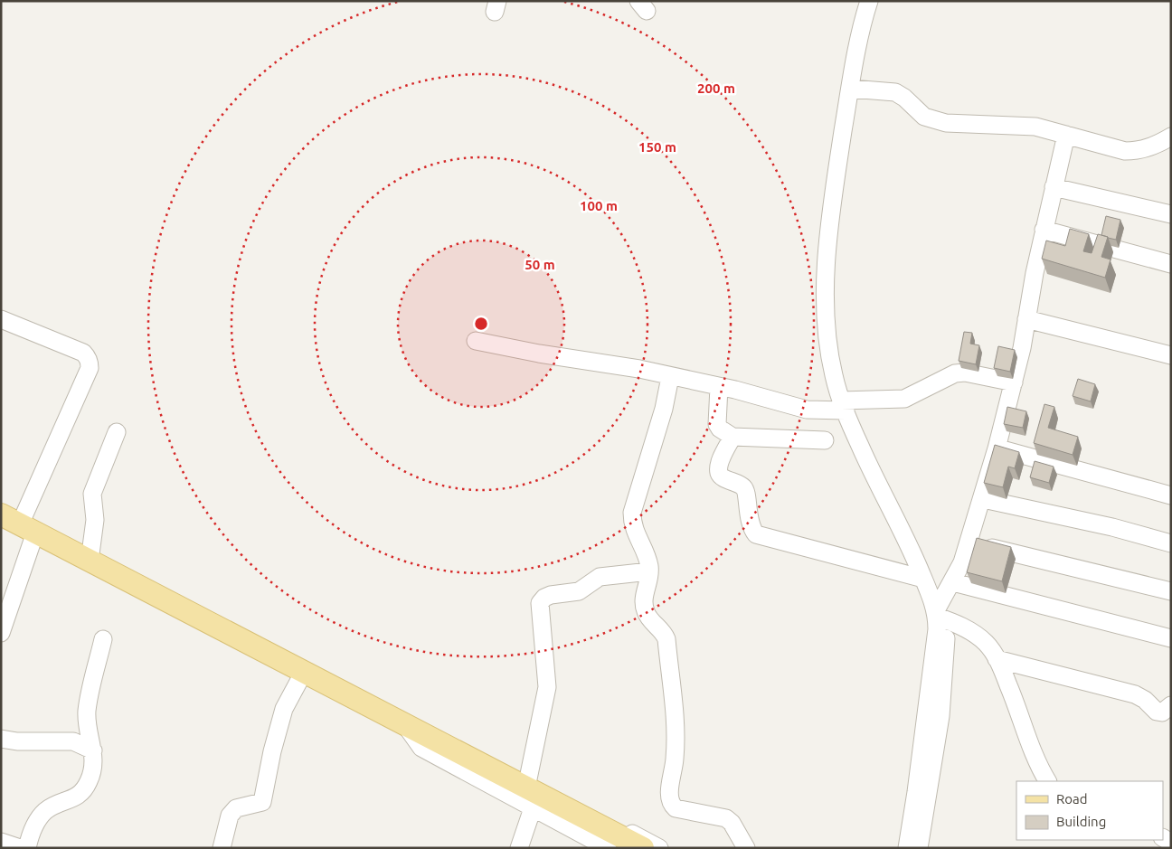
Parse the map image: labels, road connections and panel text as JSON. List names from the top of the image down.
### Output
{
  "legend": ["Road", "Building"],
  "rings": [
    "200 m",
    "150 m",
    "100 m",
    "50 m"
  ]
}
